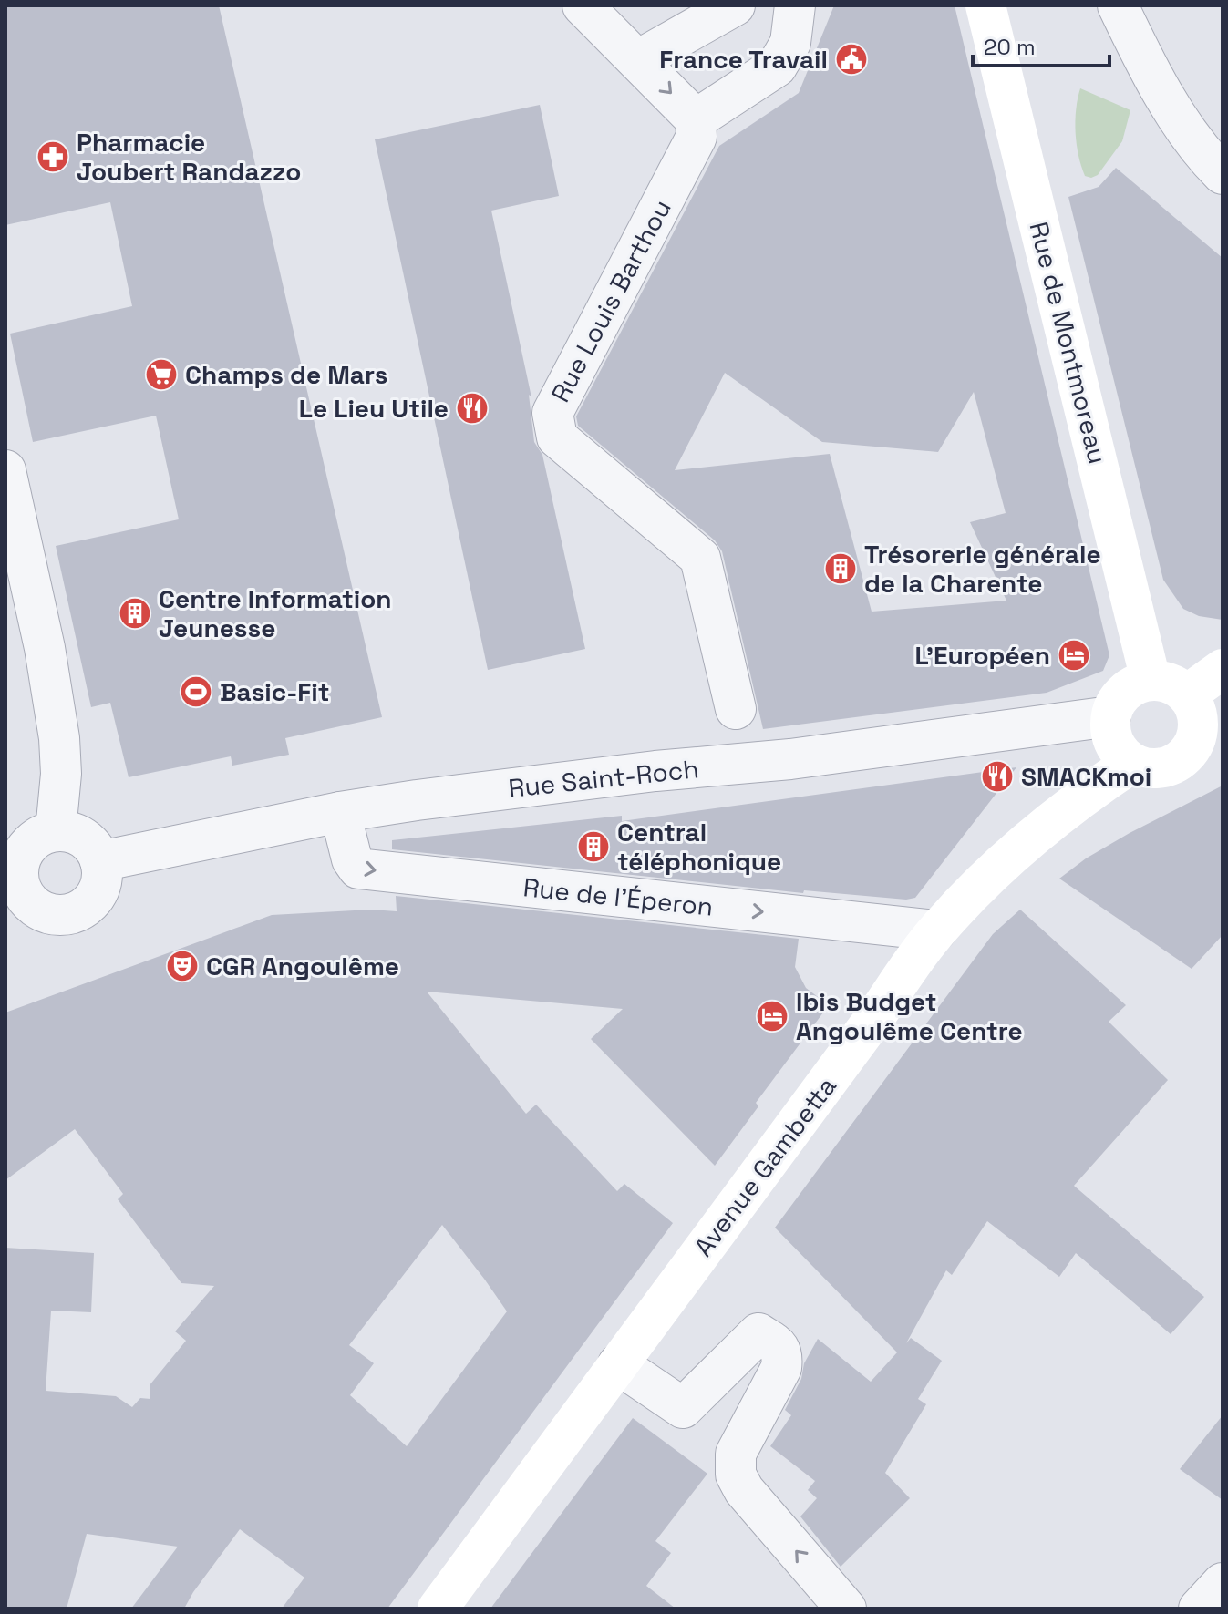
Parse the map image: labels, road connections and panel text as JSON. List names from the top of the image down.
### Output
{
  "streets": {
    "main road": ["Rue de Montmoreau", "Avenue Gambetta"],
    "street": ["Rue Louis Barthou", "Rue Saint-Roch", "Rue de l'Éperon"]
  },
  "crossings": [
    ["Rue de Montmoreau", "Rue Saint-Roch"],
    ["Rue de Montmoreau", "Avenue Gambetta"],
    ["Rue Saint-Roch", "Rue de l'Éperon"],
    ["Rue Saint-Roch", "Avenue Gambetta"],
    ["Rue de l'Éperon", "Avenue Gambetta"]
  ],
  "one_way": ["Rue de l'Éperon"],
  "places": {
    "public building": ["France Travail"],
    "pharmacy": ["Pharmacie Joubert Randazzo"],
    "supermarket": ["Champs de Mars"],
    "restaurant": ["Le Lieu Utile", "SMACKmoi"],
    "building": ["Trésorerie générale de la Charente", "Centre Information Jeunesse", "Central téléphonique"],
    "hotel": ["L'Européen", "Ibis Budget Angoulême Centre"],
    "sports": ["Basic-Fit"],
    "theatre": ["CGR Angoulême"]
  },
  "scale_bar": "20 m"
}
